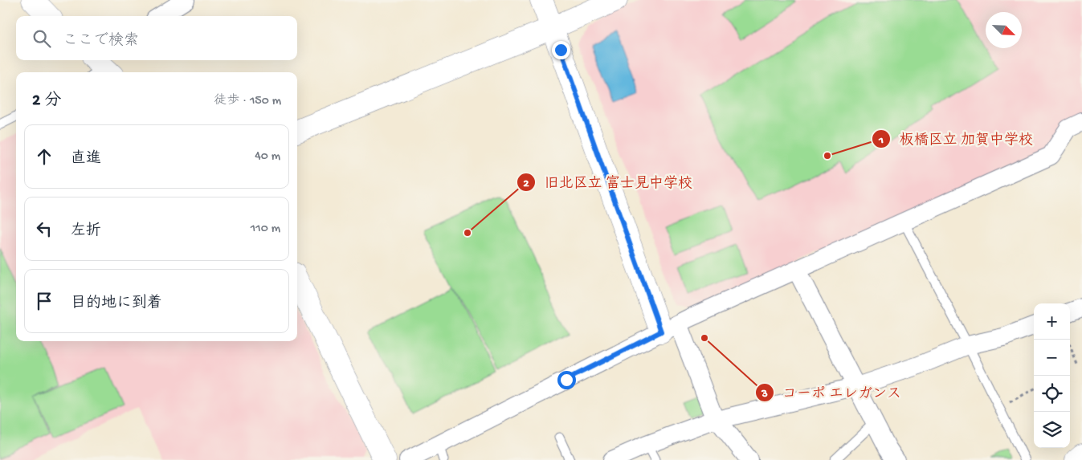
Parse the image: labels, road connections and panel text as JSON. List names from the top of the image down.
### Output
{
  "places": ["板橋区立 加賀中学校", "旧北区立 富士見中学校", "コーポ エレガンス"],
  "north": "bottom right",
  "page": {
    "search": "ここで検索",
    "heading": ["2 分", "徒歩 · 150 m"],
    "list": [
      ["直進", "40 m"],
      ["左折", "110 m"],
      "目的地に到着"
    ],
    "map_buttons": ["+", "−"]
  }
}
